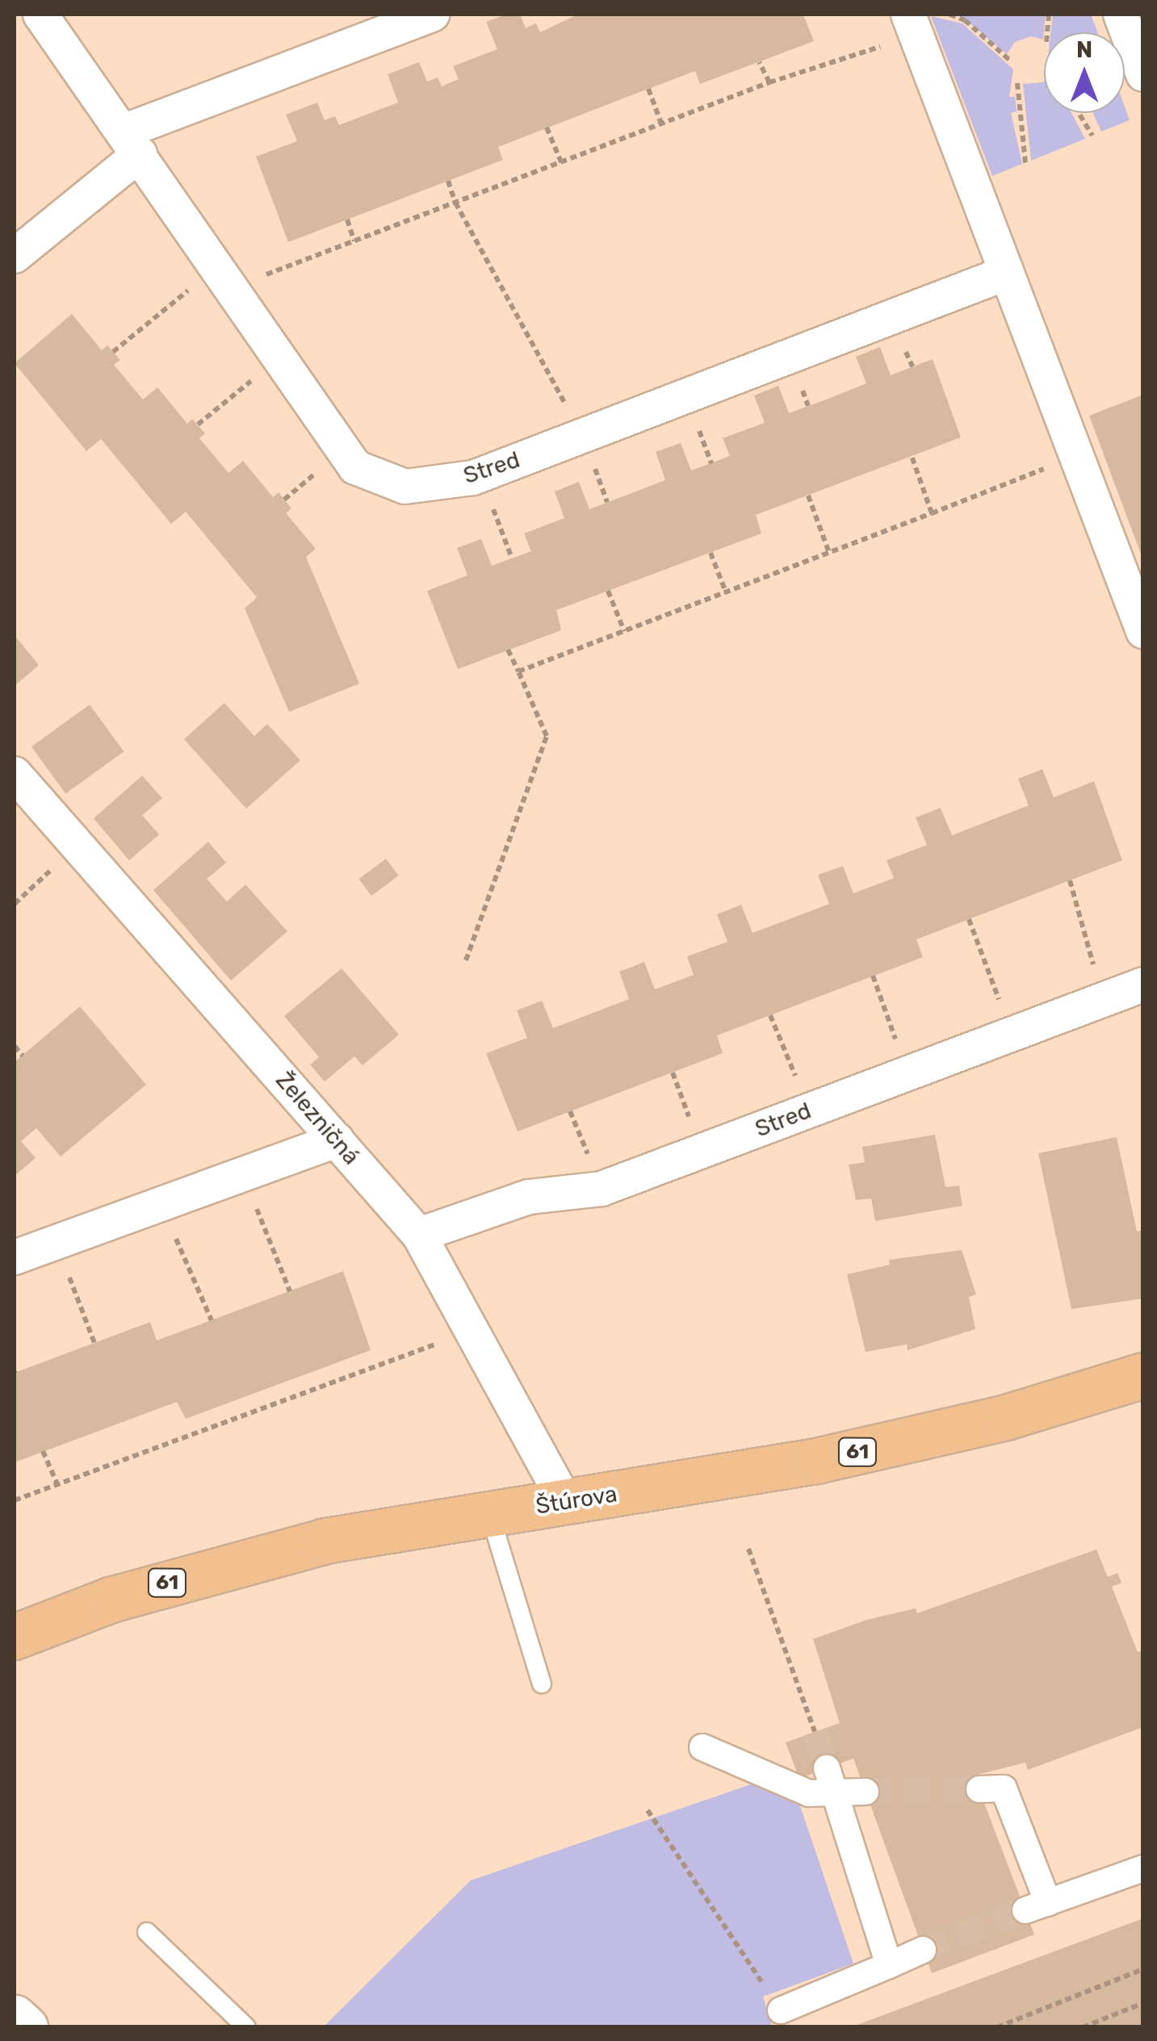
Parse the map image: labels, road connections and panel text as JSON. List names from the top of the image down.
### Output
{
  "streets": {
    "main road": ["61", "Štúrova"],
    "street": ["Stred", "Železničná"]
  },
  "crossings": [
    ["Stred", "Železničná"],
    ["Železničná", "Štúrova"]
  ],
  "north": "top"
}
